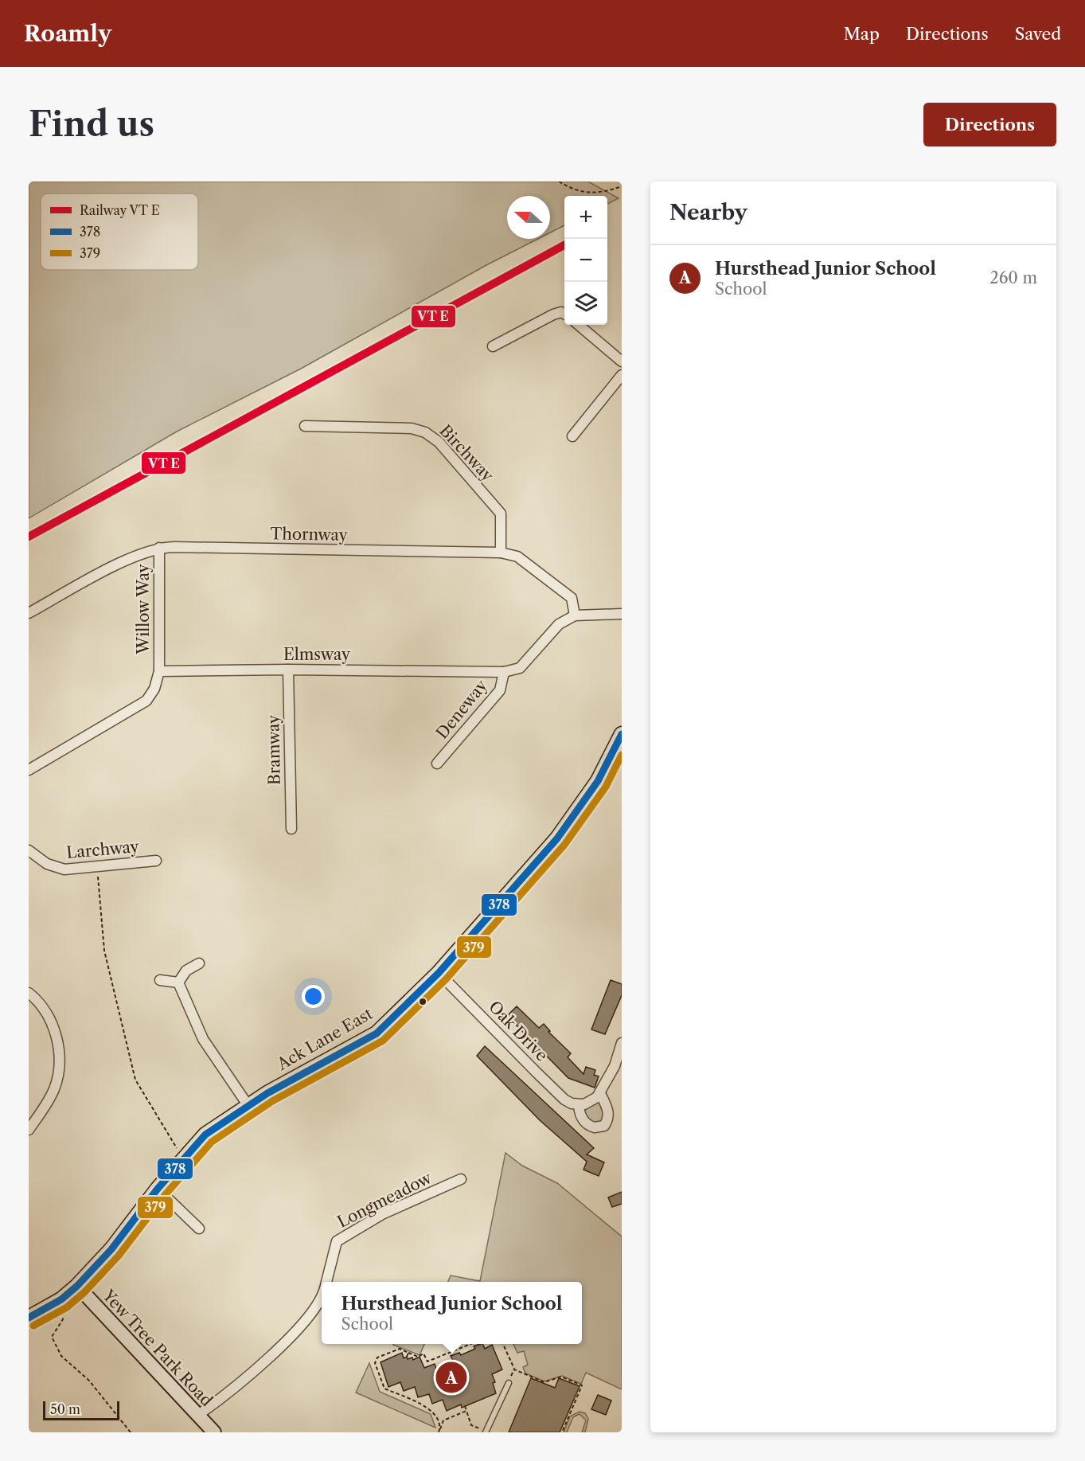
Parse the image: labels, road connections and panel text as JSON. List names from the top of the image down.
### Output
{
  "streets": {
    "main road": ["Ack Lane East"],
    "street": [
      "Birchway",
      "Thornway",
      "Willow Way",
      "Elmsway",
      "Deneway",
      "Bramway",
      "Larchway",
      "Oak Drive",
      "Longmeadow",
      "Yew Tree Park Road"
    ]
  },
  "crossings": [
    ["Birchway", "Thornway"],
    ["Thornway", "Willow Way"],
    ["Thornway", "Elmsway"],
    ["Willow Way", "Elmsway"],
    ["Elmsway", "Deneway"],
    ["Elmsway", "Bramway"],
    ["Oak Drive", "Ack Lane East"],
    ["Ack Lane East", "Yew Tree Park Road"],
    ["Longmeadow", "Yew Tree Park Road"]
  ],
  "lines": ["transit line 378", "transit line 379"],
  "legend": ["Railway VT E", "378", "379"],
  "scale_bar": "50 m",
  "north": "left",
  "page": {
    "header": "Roamly",
    "nav": ["Map", "Directions", "Saved"],
    "buttons": "Directions",
    "title": "Find us",
    "heading": "Nearby",
    "map_buttons": ["+", "−"],
    "list": [
      {
        "mark": "A",
        "name": "Hursthead Junior School",
        "note": "School",
        "value": "260 m"
      }
    ],
    "popup": ["Hursthead Junior School", "School"],
    "pins": "A",
    "scale": "50 m"
  }
}
